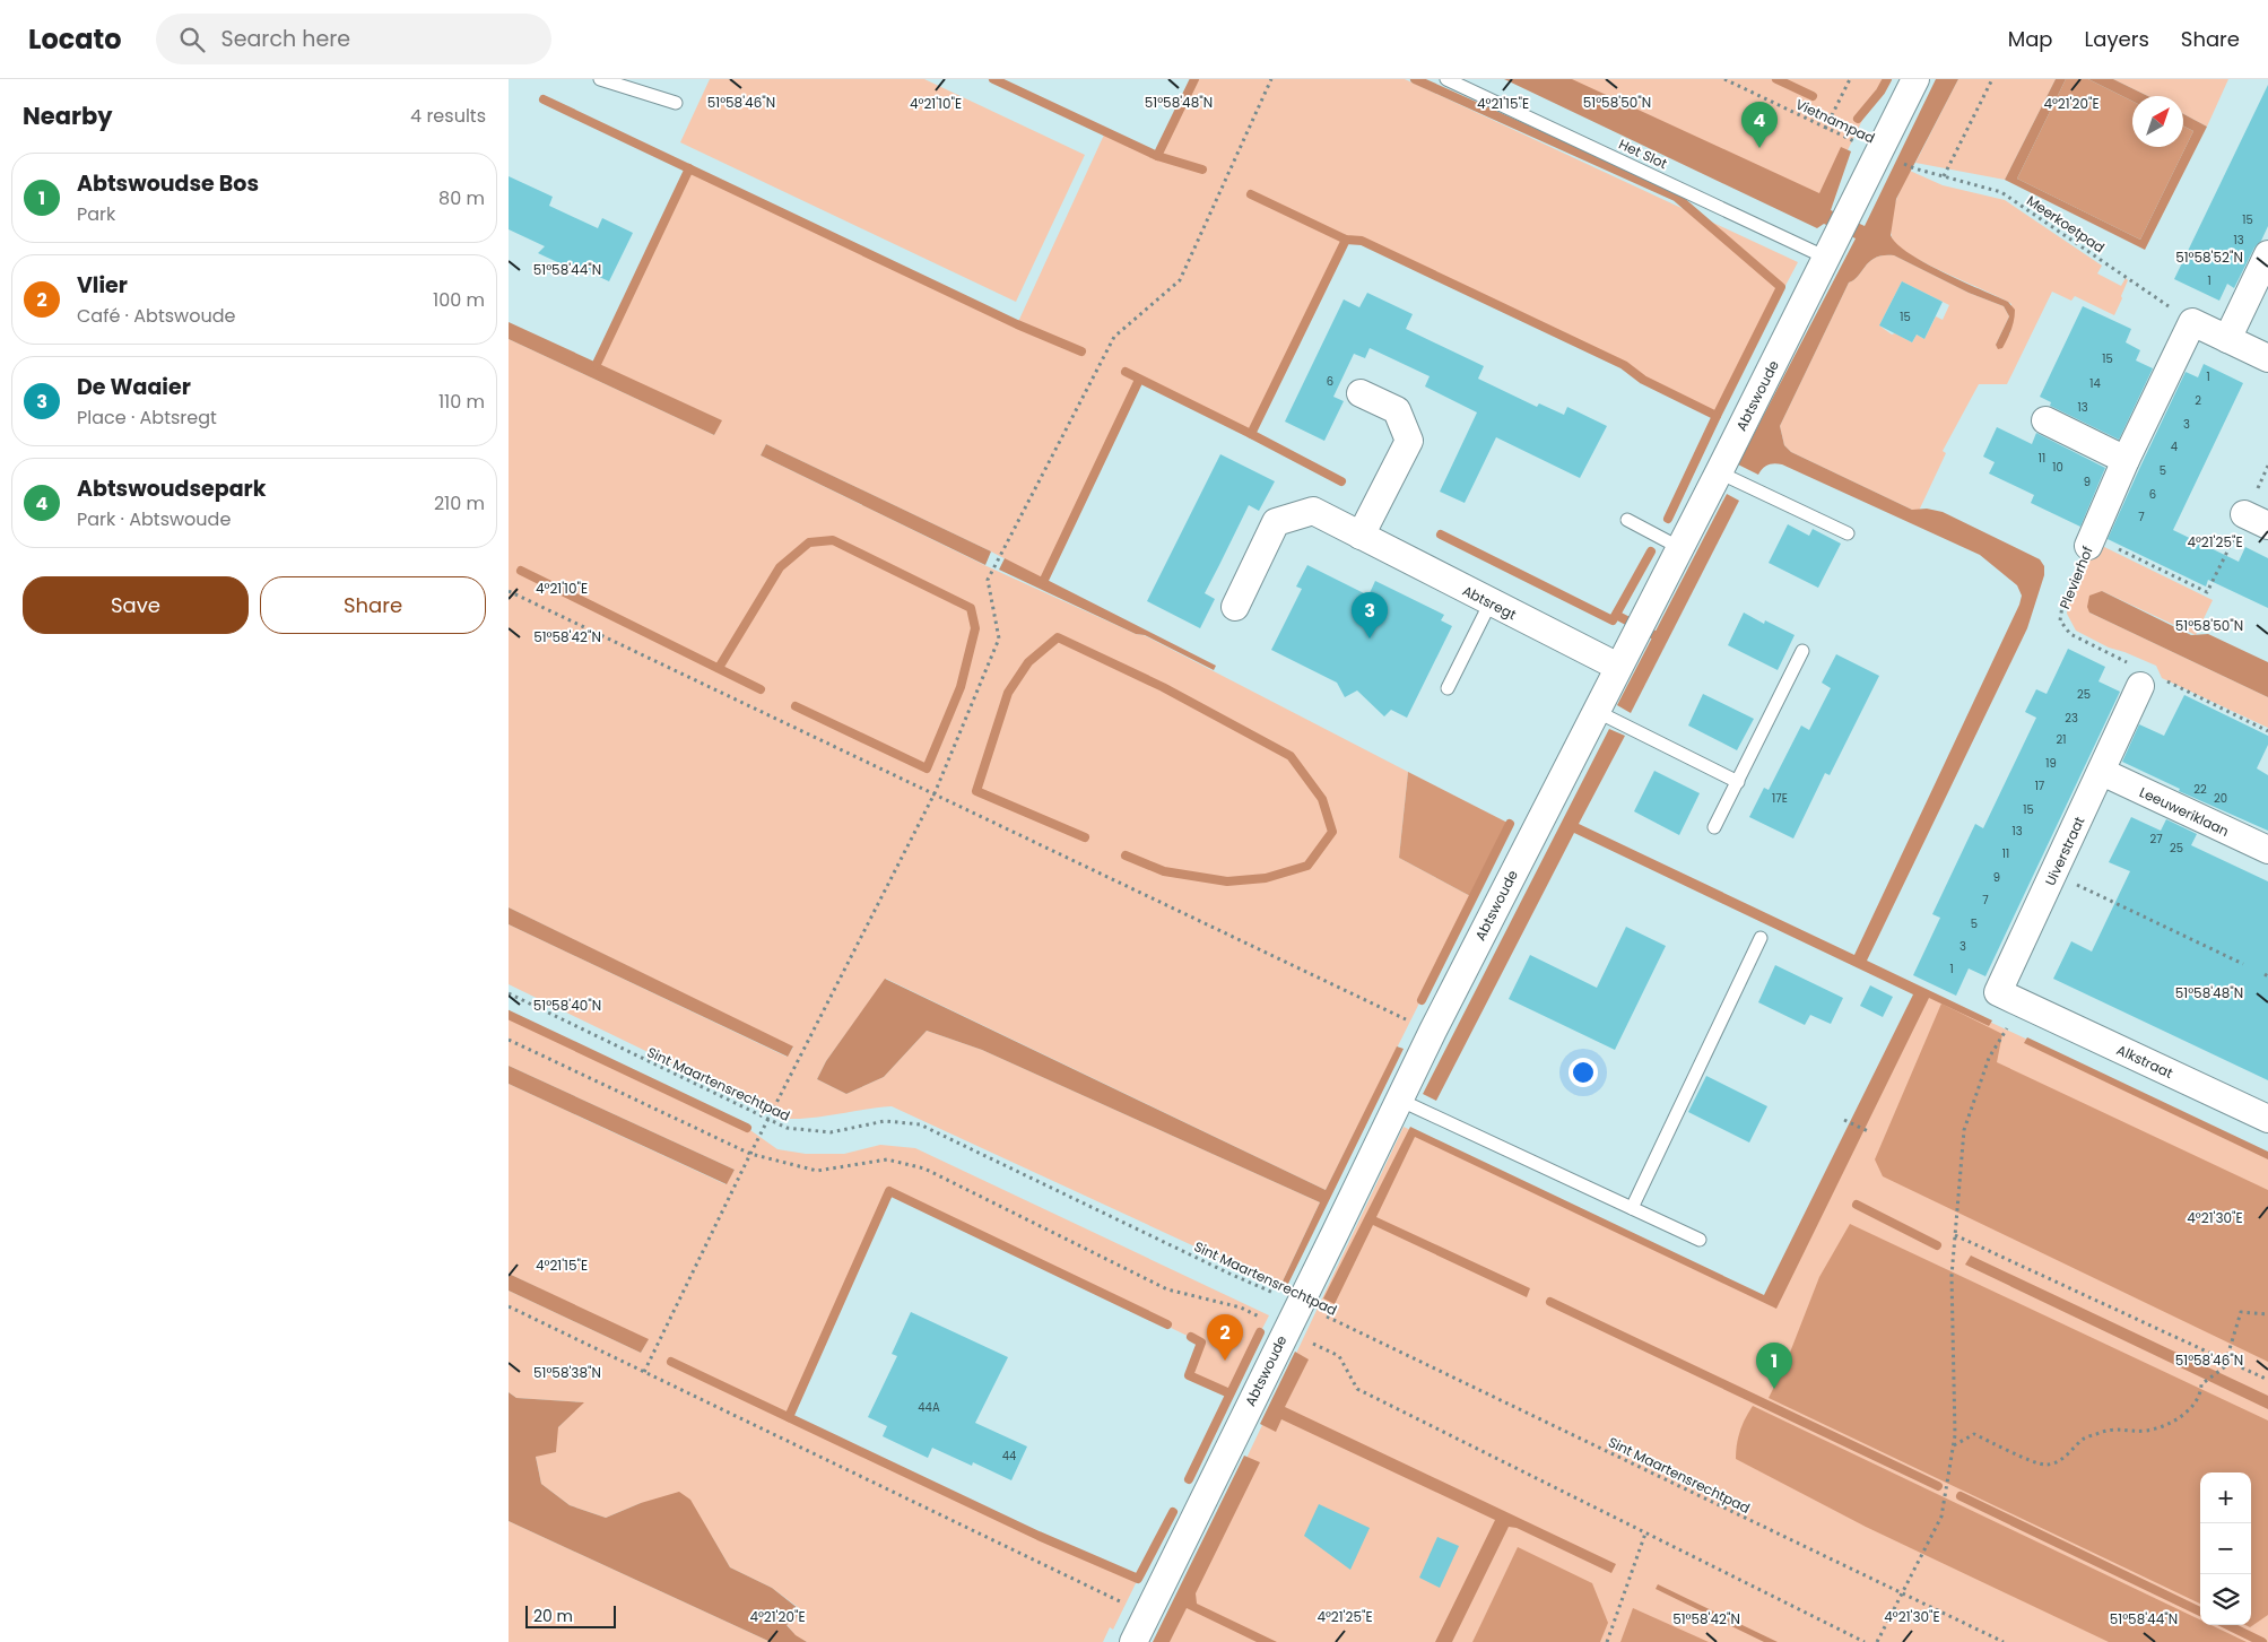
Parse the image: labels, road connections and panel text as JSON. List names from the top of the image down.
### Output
{
  "streets": {
    "street": [
      "Abtswoude",
      "Plevierhof",
      "Abtsregt",
      "Leeuweriklaan",
      "Uiverstraat",
      "Alkstraat"
    ],
    "lane": ["Het Slot"],
    "path": ["Vietnampad", "Meerkoetpad", "Sint Maartensrechtpad"]
  },
  "crossings": [
    ["Vietnampad", "Abtswoude"],
    ["Het Slot", "Abtswoude"],
    ["Meerkoetpad", "Plevierhof"],
    ["Abtswoude", "Abtsregt"],
    ["Abtswoude", "Sint Maartensrechtpad"],
    ["Plevierhof", "Uiverstraat"],
    ["Leeuweriklaan", "Uiverstraat"],
    ["Uiverstraat", "Alkstraat"]
  ],
  "house_numbers": [
    "15",
    "13",
    "1",
    "15",
    "15",
    "1",
    "6",
    "14",
    "2",
    "13",
    "3",
    "4",
    "11",
    "10",
    "5",
    "9",
    "6",
    "7",
    "25",
    "23",
    "21",
    "19",
    "17",
    "22",
    "17E",
    "20",
    "15",
    "13",
    "27",
    "25",
    "11",
    "9",
    "7",
    "5",
    "3",
    "1",
    "44A",
    "44"
  ],
  "scale_bar": "20 m",
  "north": "top right",
  "page": {
    "header": "Locato",
    "search": "Search here",
    "nav": ["Map", "Layers", "Share"],
    "heading": ["Nearby", "4 results"],
    "pins": [
      "4",
      "3",
      "2",
      "1"
    ],
    "list": [
      {
        "mark": "1",
        "name": "Abtswoudse Bos",
        "note": "Park",
        "value": "80 m"
      },
      {
        "mark": "2",
        "name": "Vlier",
        "note": "Café · Abtswoude",
        "value": "100 m"
      },
      {
        "mark": "3",
        "name": "De Waaier",
        "note": "Place · Abtsregt",
        "value": "110 m"
      },
      {
        "mark": "4",
        "name": "Abtswoudsepark",
        "note": "Park · Abtswoude",
        "value": "210 m"
      }
    ],
    "buttons": ["Save", "Share"],
    "map_buttons": ["+", "−"],
    "scale": "20 m"
  },
  "coordinates": [
    "51°58'46\"N",
    "51°58'48\"N",
    "51°58'50\"N",
    "4°21'10\"E",
    "4°21'15\"E",
    "4°21'20\"E",
    "51°58'52\"N",
    "51°58'44\"N",
    "4°21'25\"E",
    "51°58'42\"N",
    "51°58'40\"N",
    "4°21'30\"E",
    "51°58'38\"N"
  ]
}
